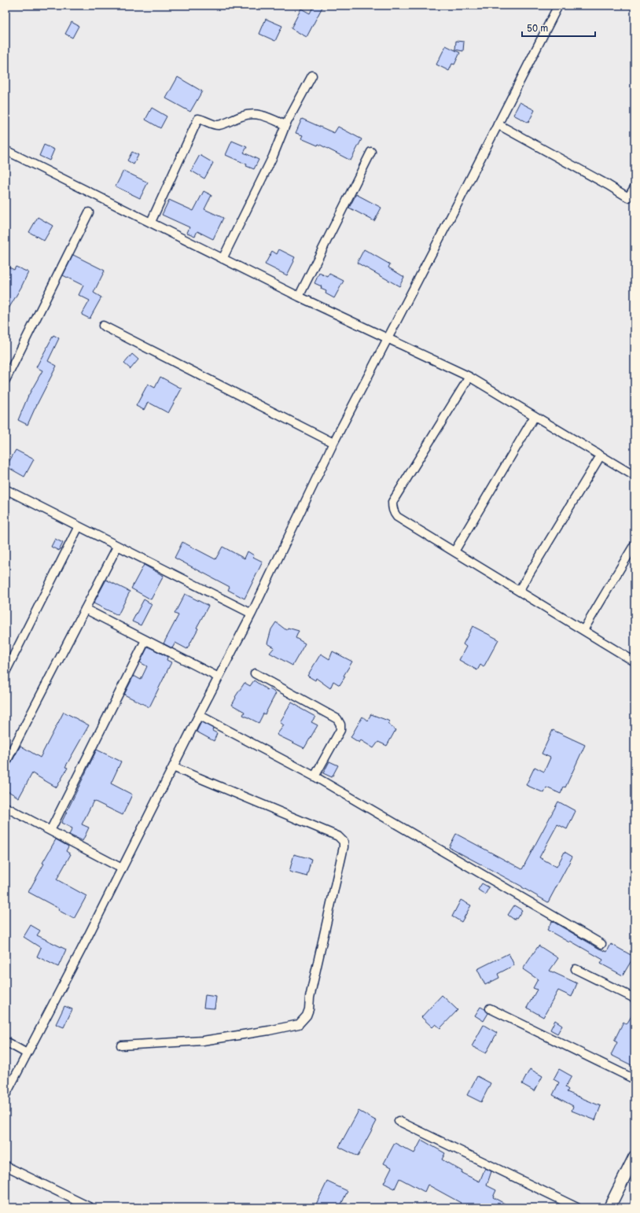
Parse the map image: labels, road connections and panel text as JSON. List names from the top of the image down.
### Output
{
  "scale_bar": "50 m"
}
